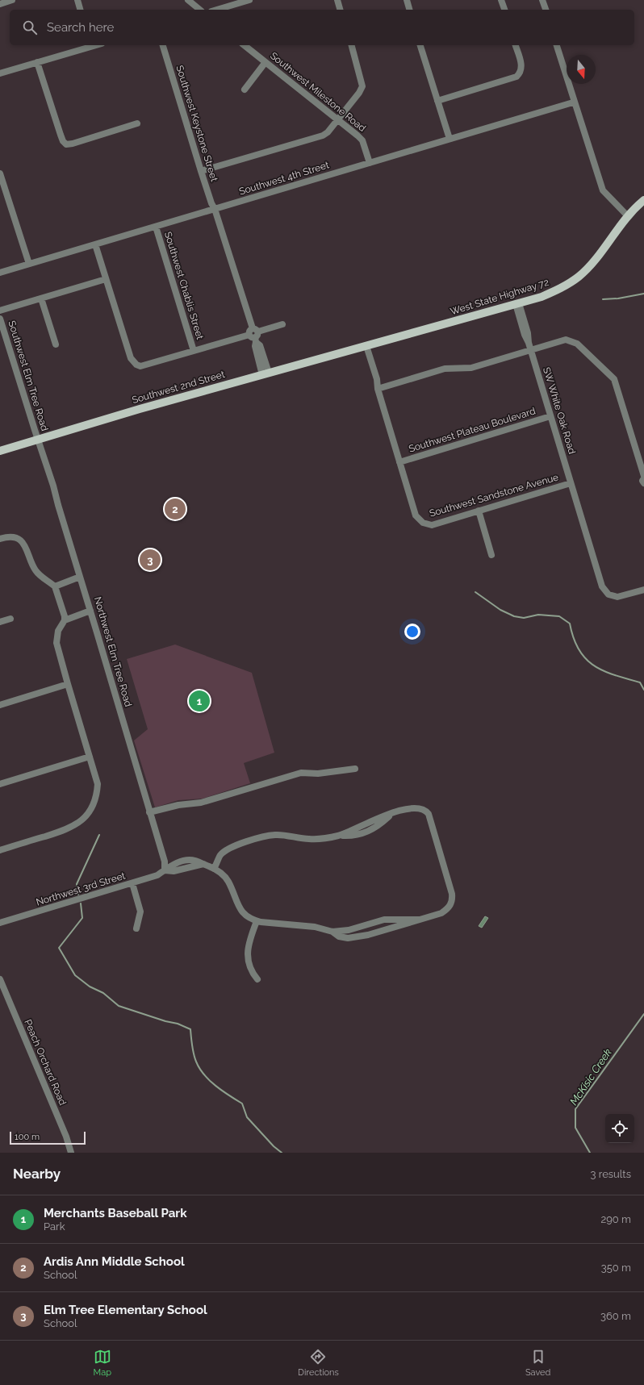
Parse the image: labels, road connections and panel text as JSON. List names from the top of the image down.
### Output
{
  "streets": {
    "main road": ["West State Highway 72", "Southwest 2nd Street"],
    "street": [
      "Southwest Milestone Road",
      "Southwest Keystone Street",
      "Southwest 4th Street",
      "Southwest Chablis Street",
      "Southwest Elm Tree Road",
      "SW White Oak Road",
      "Southwest Plateau Boulevard",
      "Southwest Sandstone Avenue",
      "Northwest Elm Tree Road",
      "Northwest 3rd Street",
      "Peach Orchard Road"
    ]
  },
  "crossings": [
    ["Southwest Milestone Road", "Southwest 4th Street"],
    ["Southwest Keystone Street", "Southwest 4th Street"],
    ["Southwest Keystone Street", "Southwest 2nd Street"],
    ["Southwest 4th Street", "Southwest Chablis Street"],
    ["West State Highway 72", "Southwest 2nd Street"],
    ["West State Highway 72", "SW White Oak Road"],
    ["Southwest Elm Tree Road", "Southwest 2nd Street"],
    ["Southwest Elm Tree Road", "Northwest Elm Tree Road"],
    ["Southwest 2nd Street", "Northwest Elm Tree Road"],
    ["SW White Oak Road", "Southwest Plateau Boulevard"],
    ["SW White Oak Road", "Southwest Sandstone Avenue"],
    ["Southwest Plateau Boulevard", "Southwest Sandstone Avenue"],
    ["Northwest Elm Tree Road", "Northwest 3rd Street"]
  ],
  "water": ["McKisic Creek"],
  "scale_bar": "100 m",
  "north": "bottom",
  "page": {
    "search": "Search here",
    "pins": ["2", "3", "1"],
    "scale": "100 m",
    "heading": ["Nearby", "3 results"],
    "list": [
      {
        "mark": "1",
        "name": "Merchants Baseball Park",
        "note": "Park",
        "value": "290 m"
      },
      {
        "mark": "2",
        "name": "Ardis Ann Middle School",
        "note": "School",
        "value": "350 m"
      },
      {
        "mark": "3",
        "name": "Elm Tree Elementary School",
        "note": "School",
        "value": "360 m"
      }
    ],
    "nav": ["Map", "Directions", "Saved"]
  }
}
